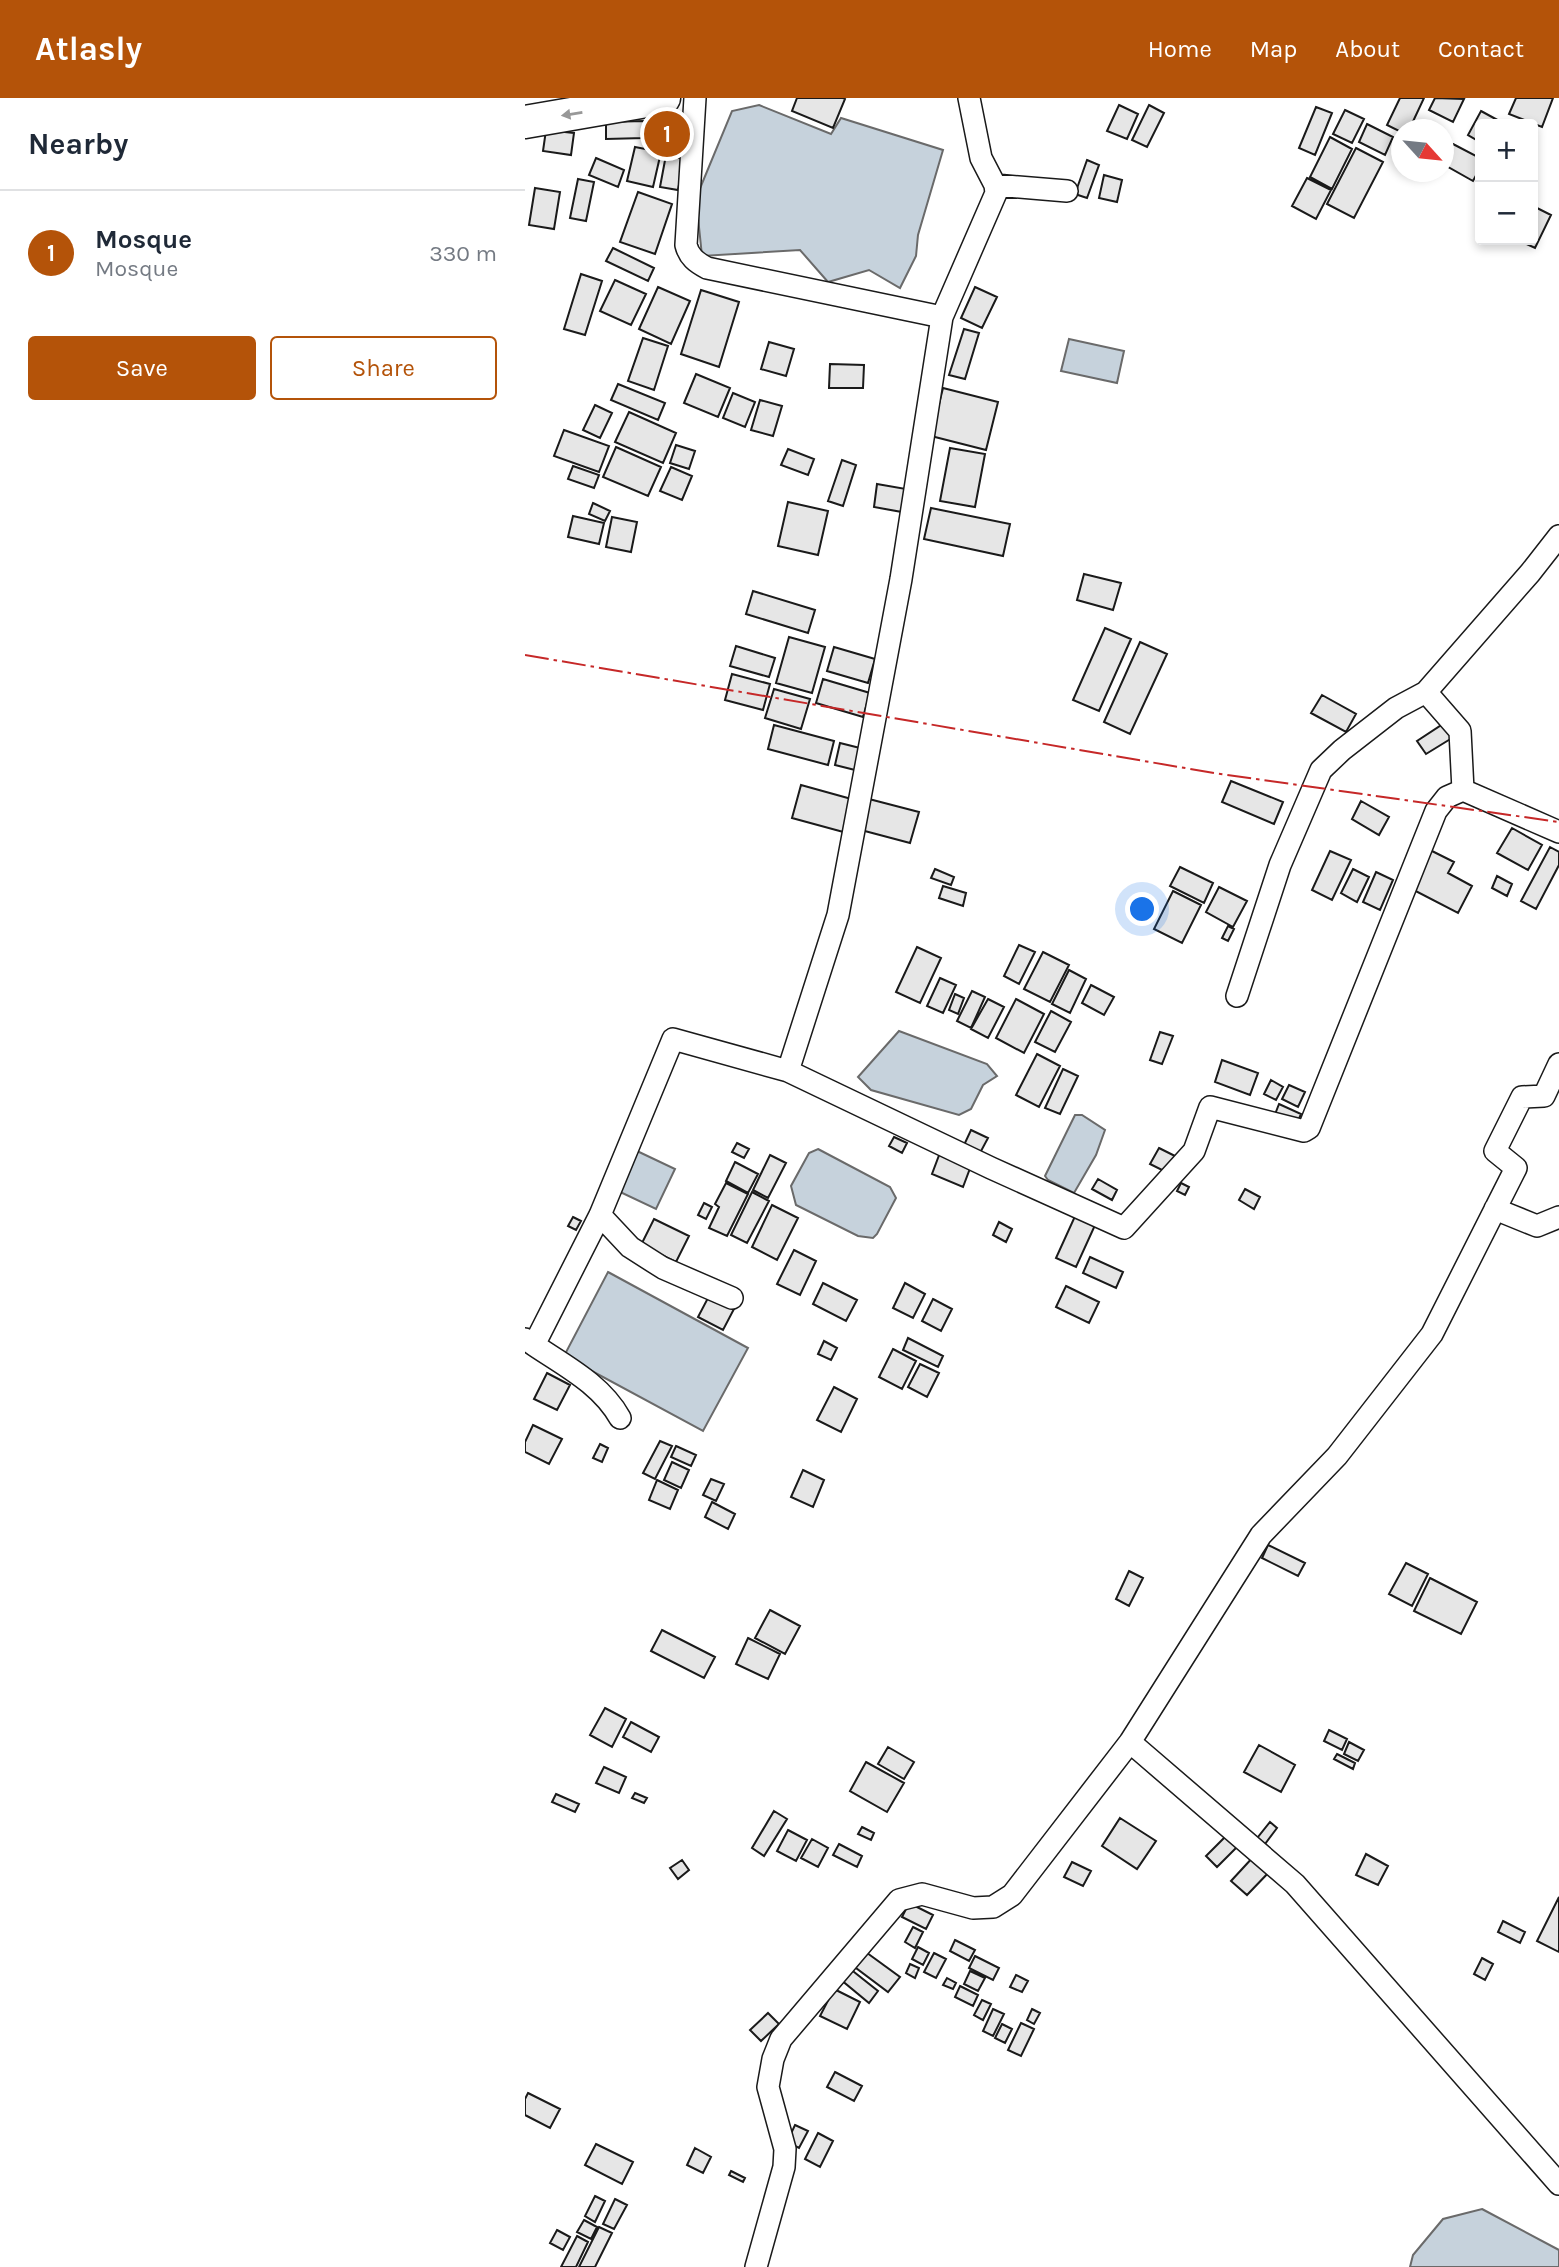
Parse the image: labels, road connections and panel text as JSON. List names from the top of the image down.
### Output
{
  "north": "bottom right",
  "page": {
    "header": "Atlasly",
    "nav": [
      "Home",
      "Map",
      "About",
      "Contact"
    ],
    "heading": "Nearby",
    "pins": "1",
    "map_buttons": ["+", "−"],
    "list": [
      {
        "mark": "1",
        "name": "Mosque",
        "note": "Mosque",
        "value": "330 m"
      }
    ],
    "buttons": ["Save", "Share"]
  }
}
